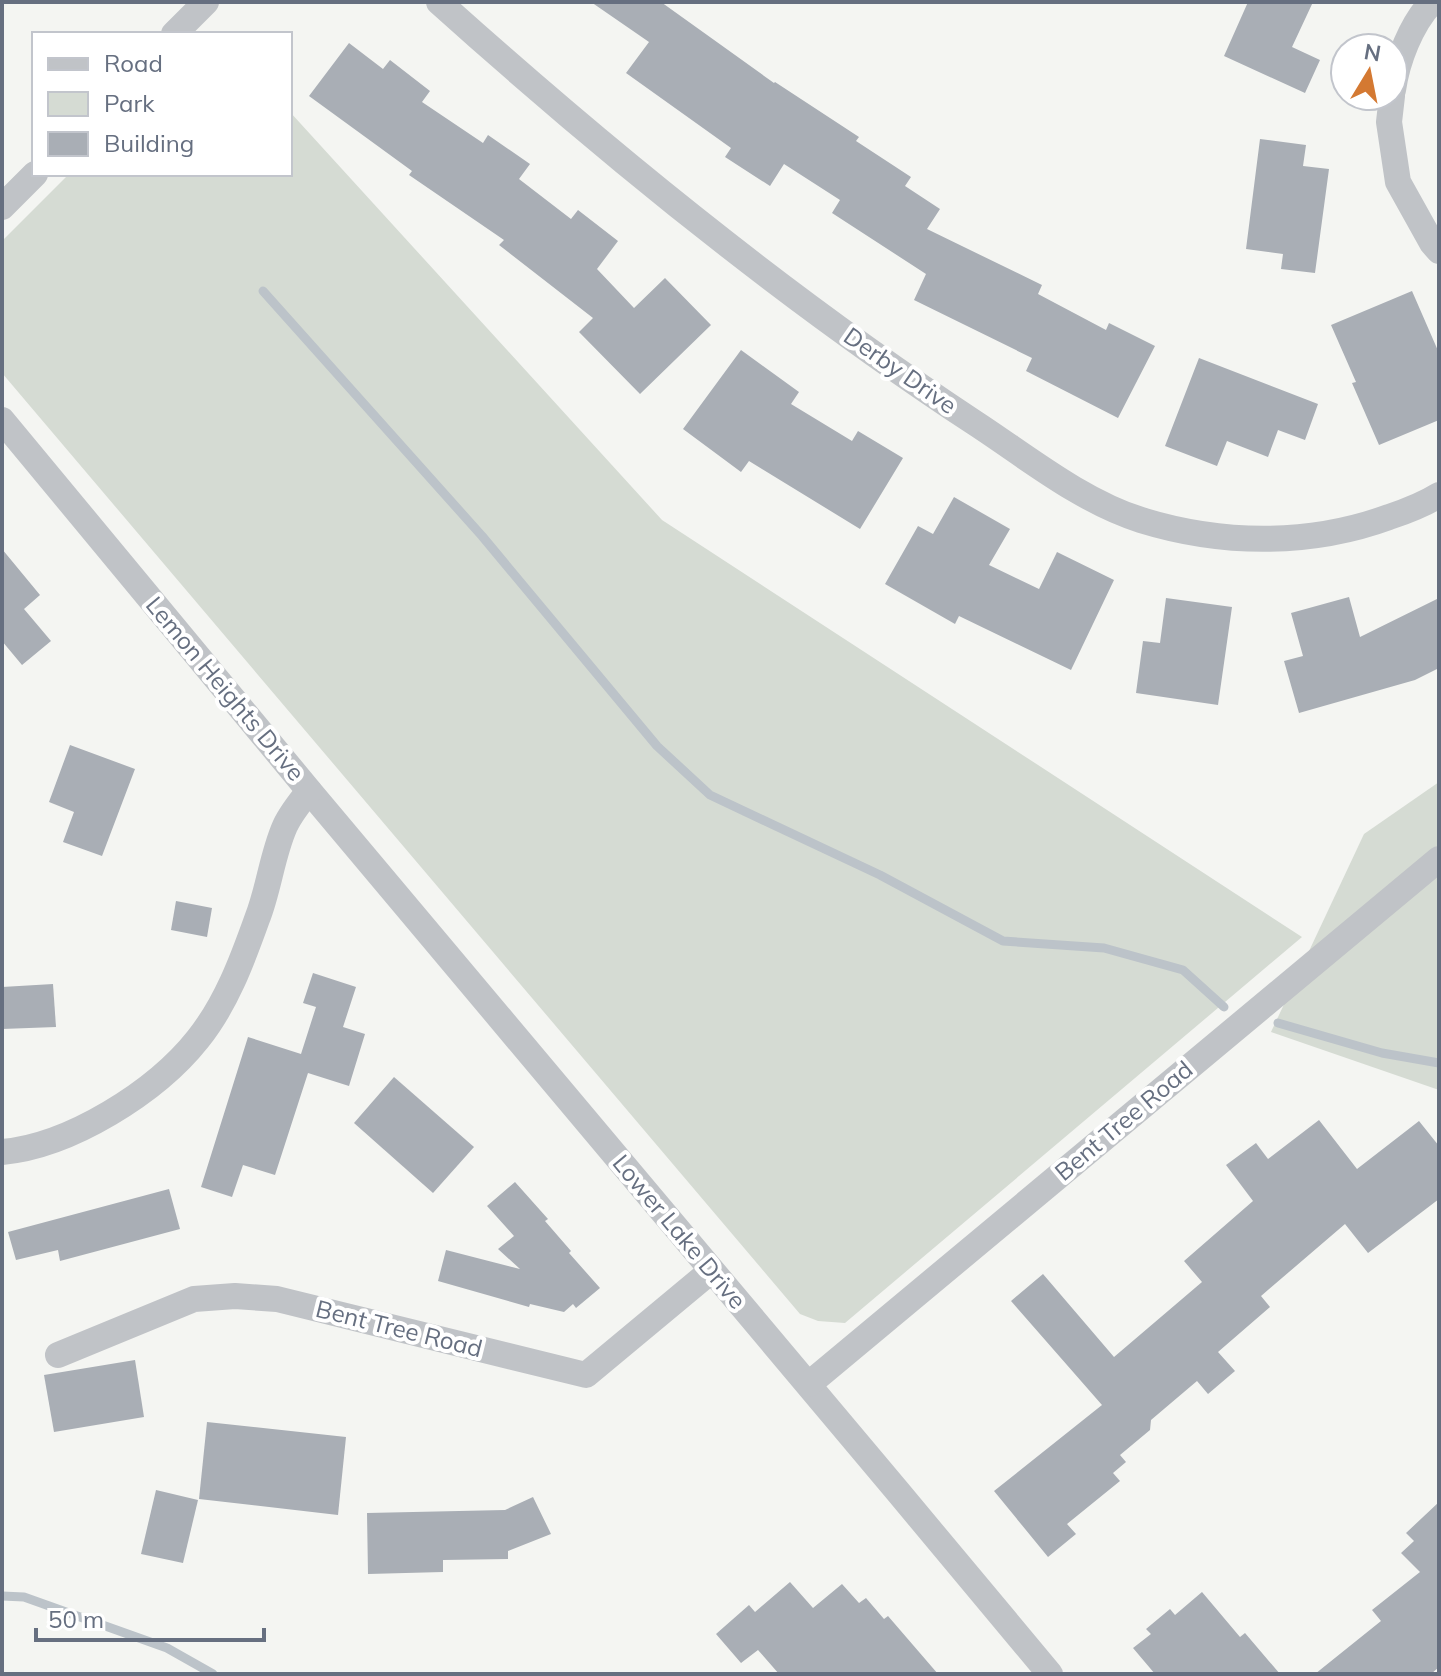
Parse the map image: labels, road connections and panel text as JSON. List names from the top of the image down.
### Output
{
  "streets": {
    "street": [
      "Derby Drive",
      "Lemon Heights Drive",
      "Bent Tree Road",
      "Lower Lake Drive"
    ]
  },
  "crossings": [
    ["Lemon Heights Drive", "Lower Lake Drive"],
    ["Bent Tree Road", "Lower Lake Drive"]
  ],
  "legend": ["Road", "Park", "Building"],
  "scale_bar": "50 m",
  "north": "top"
}
